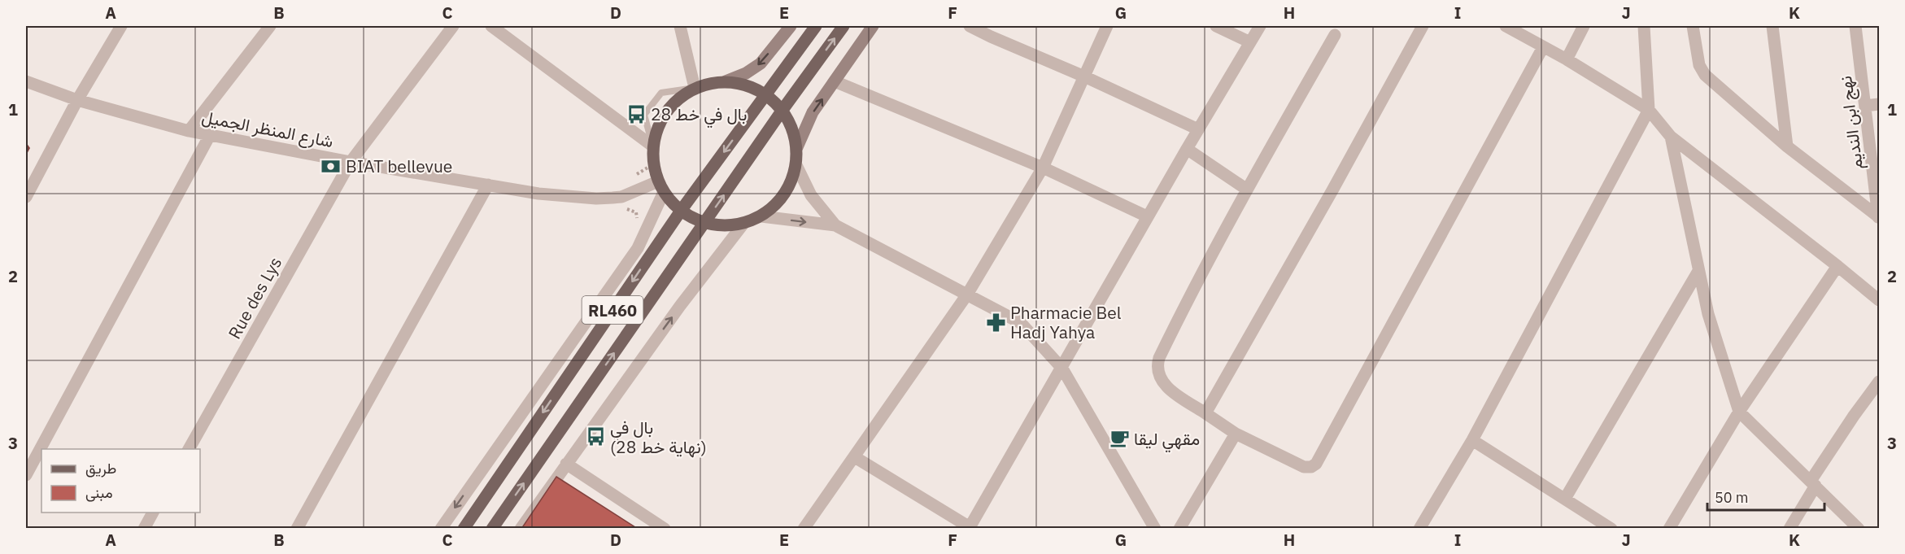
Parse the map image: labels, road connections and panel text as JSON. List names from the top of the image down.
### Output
{
  "streets": {
    "main road": ["RL460"],
    "street": ["نهج ابن النديم", "شارع المنظر الجميل", "Rue des Lys"]
  },
  "crossings": [
    ["شارع المنظر الجميل", "Rue des Lys"]
  ],
  "places": {
    "bus stop": ["بال في خط 28", "بال في (نهاية خط 28)"],
    "bank": ["BIAT bellevue"],
    "pharmacy": ["Pharmacie Bel Hadj Yahya"],
    "cafe": ["مقهي ليقا"]
  },
  "legend": ["طريق", "مبنى"],
  "scale_bar": "50 m",
  "grid": {
    "columns": [
      "A",
      "B",
      "C",
      "D",
      "E",
      "F",
      "G",
      "H",
      "I",
      "J",
      "K"
    ],
    "rows": ["1", "2", "3"]
  }
}
